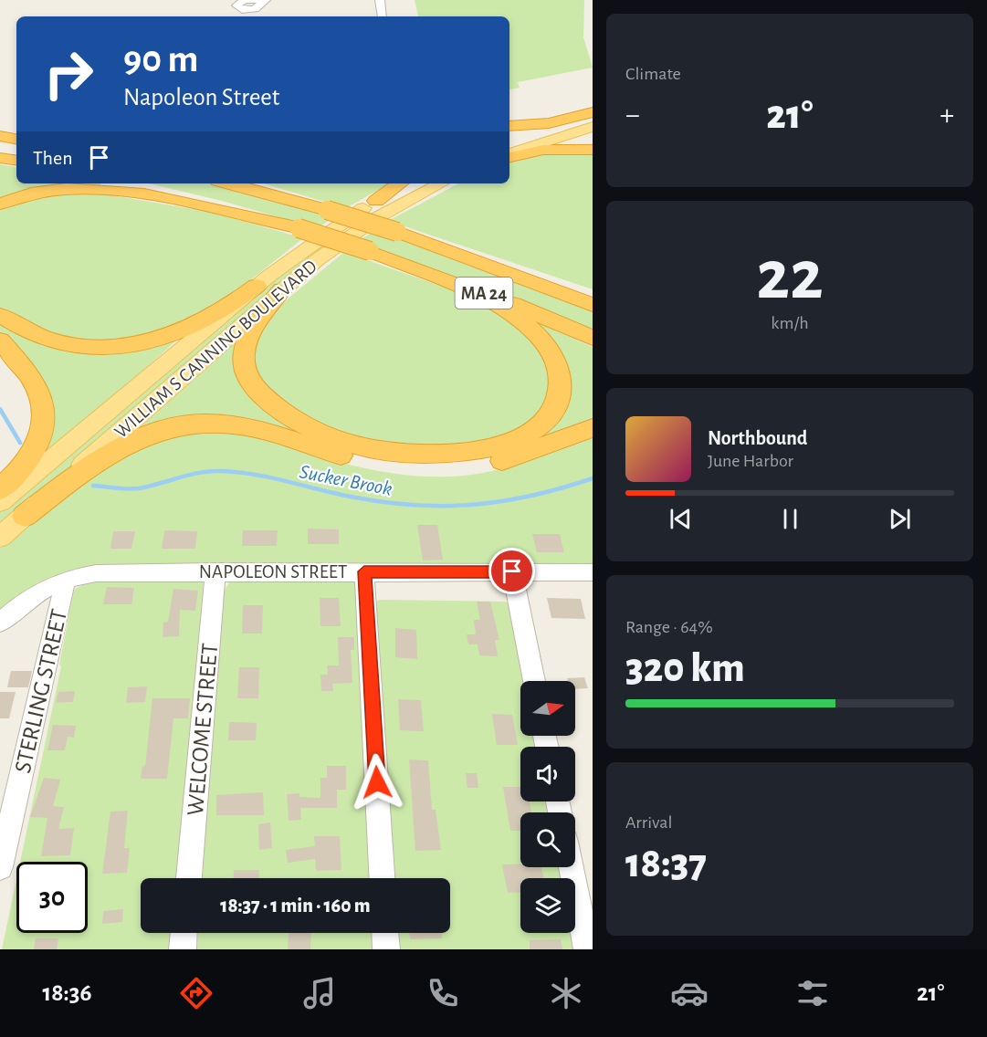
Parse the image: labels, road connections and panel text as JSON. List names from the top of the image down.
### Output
{
  "streets": {
    "highway": ["MA 24"],
    "main road": ["WILLIAM S CANNING BOULEVARD"],
    "street": ["NAPOLEON STREET", "STERLING STREET", "WELCOME STREET"]
  },
  "crossings": [
    ["NAPOLEON STREET", "STERLING STREET"],
    ["NAPOLEON STREET", "WELCOME STREET"]
  ],
  "water": ["Sucker Brook"],
  "north": "right",
  "page": {
    "tile": [
      "Climate",
      ["22", "km/h"],
      ["Range · 64%", "320 km"],
      ["Arrival", "18:37"]
    ],
    "turn": ["90 m", "Napoleon Street"],
    "heat": ["−", "21°", "+"],
    "then": "Then",
    "song": ["Northbound", "June Harbor"],
    "limit": "30",
    "trip": "18:37 · 1 min · 160 m",
    "tabs": ["18:36", "21°"]
  }
}
